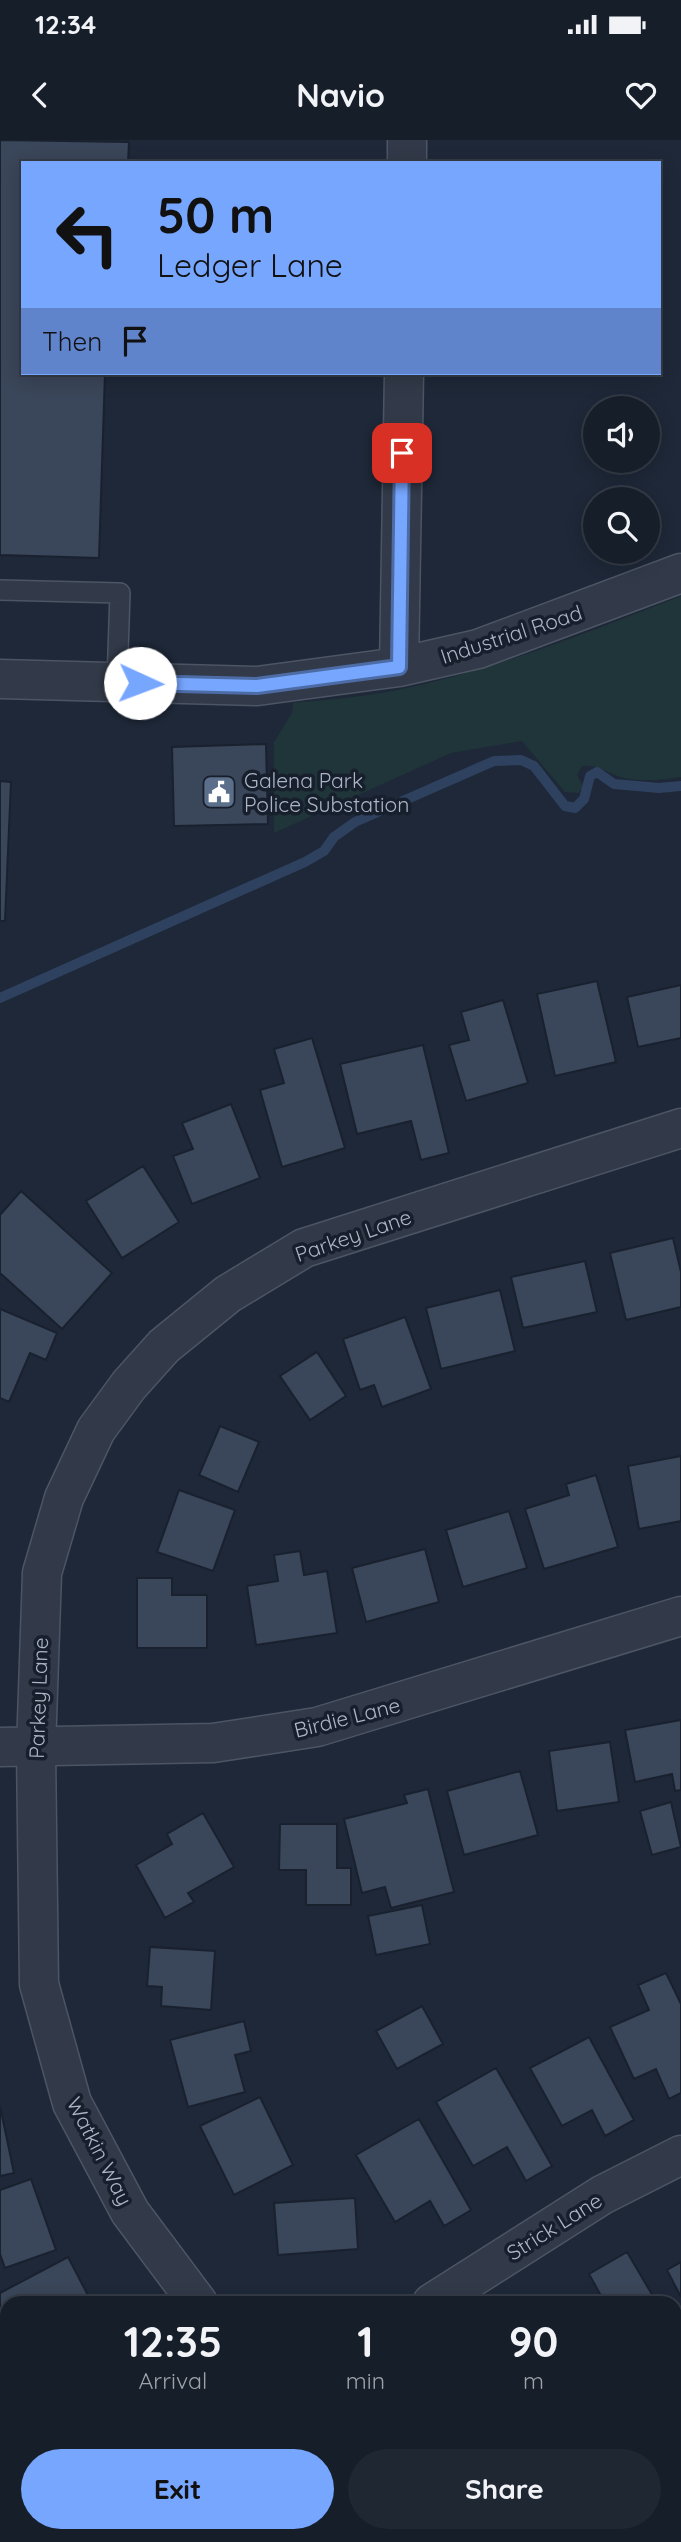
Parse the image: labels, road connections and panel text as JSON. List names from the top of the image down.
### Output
{
  "streets": {
    "street": [
      "Industrial Road",
      "Parkey Lane",
      "Birdie Lane",
      "Watkin Way",
      "Strick Lane"
    ]
  },
  "crossings": [
    ["Parkey Lane", "Birdie Lane"],
    ["Parkey Lane", "Watkin Way"]
  ],
  "places": {
    "public building": ["Galena Park Police Substation"]
  },
  "page": {
    "status": "12:34",
    "header": "Navio",
    "turn": ["50 m", "Ledger Lane"],
    "then": "Then",
    "eta": [
      "12:35",
      "Arrival",
      "1",
      "min",
      "90",
      "m"
    ],
    "buttons": ["Exit", "Share"]
  }
}
